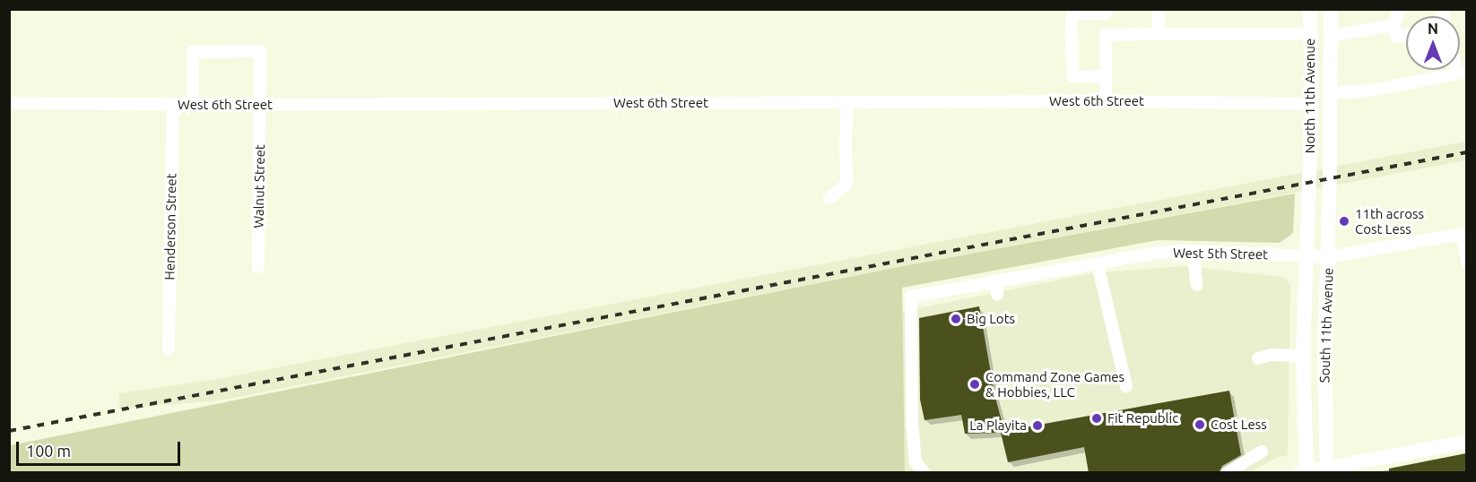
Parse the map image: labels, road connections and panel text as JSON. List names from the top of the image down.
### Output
{
  "streets": {
    "main road": ["North 11th Avenue", "South 11th Avenue"],
    "street": [
      "West 6th Street",
      "Walnut Street",
      "Henderson Street",
      "West 5th Street"
    ]
  },
  "crossings": [
    ["North 11th Avenue", "West 6th Street"],
    ["North 11th Avenue", "South 11th Avenue"],
    ["West 6th Street", "Walnut Street"],
    ["West 6th Street", "Henderson Street"],
    ["West 5th Street", "South 11th Avenue"]
  ],
  "places": [
    "11th across Cost Less",
    "Big Lots",
    "Command Zone Games & Hobbies, LLC",
    "Fit Republic",
    "Cost Less",
    "La Playita"
  ],
  "scale_bar": "100 m",
  "north": "top"
}
